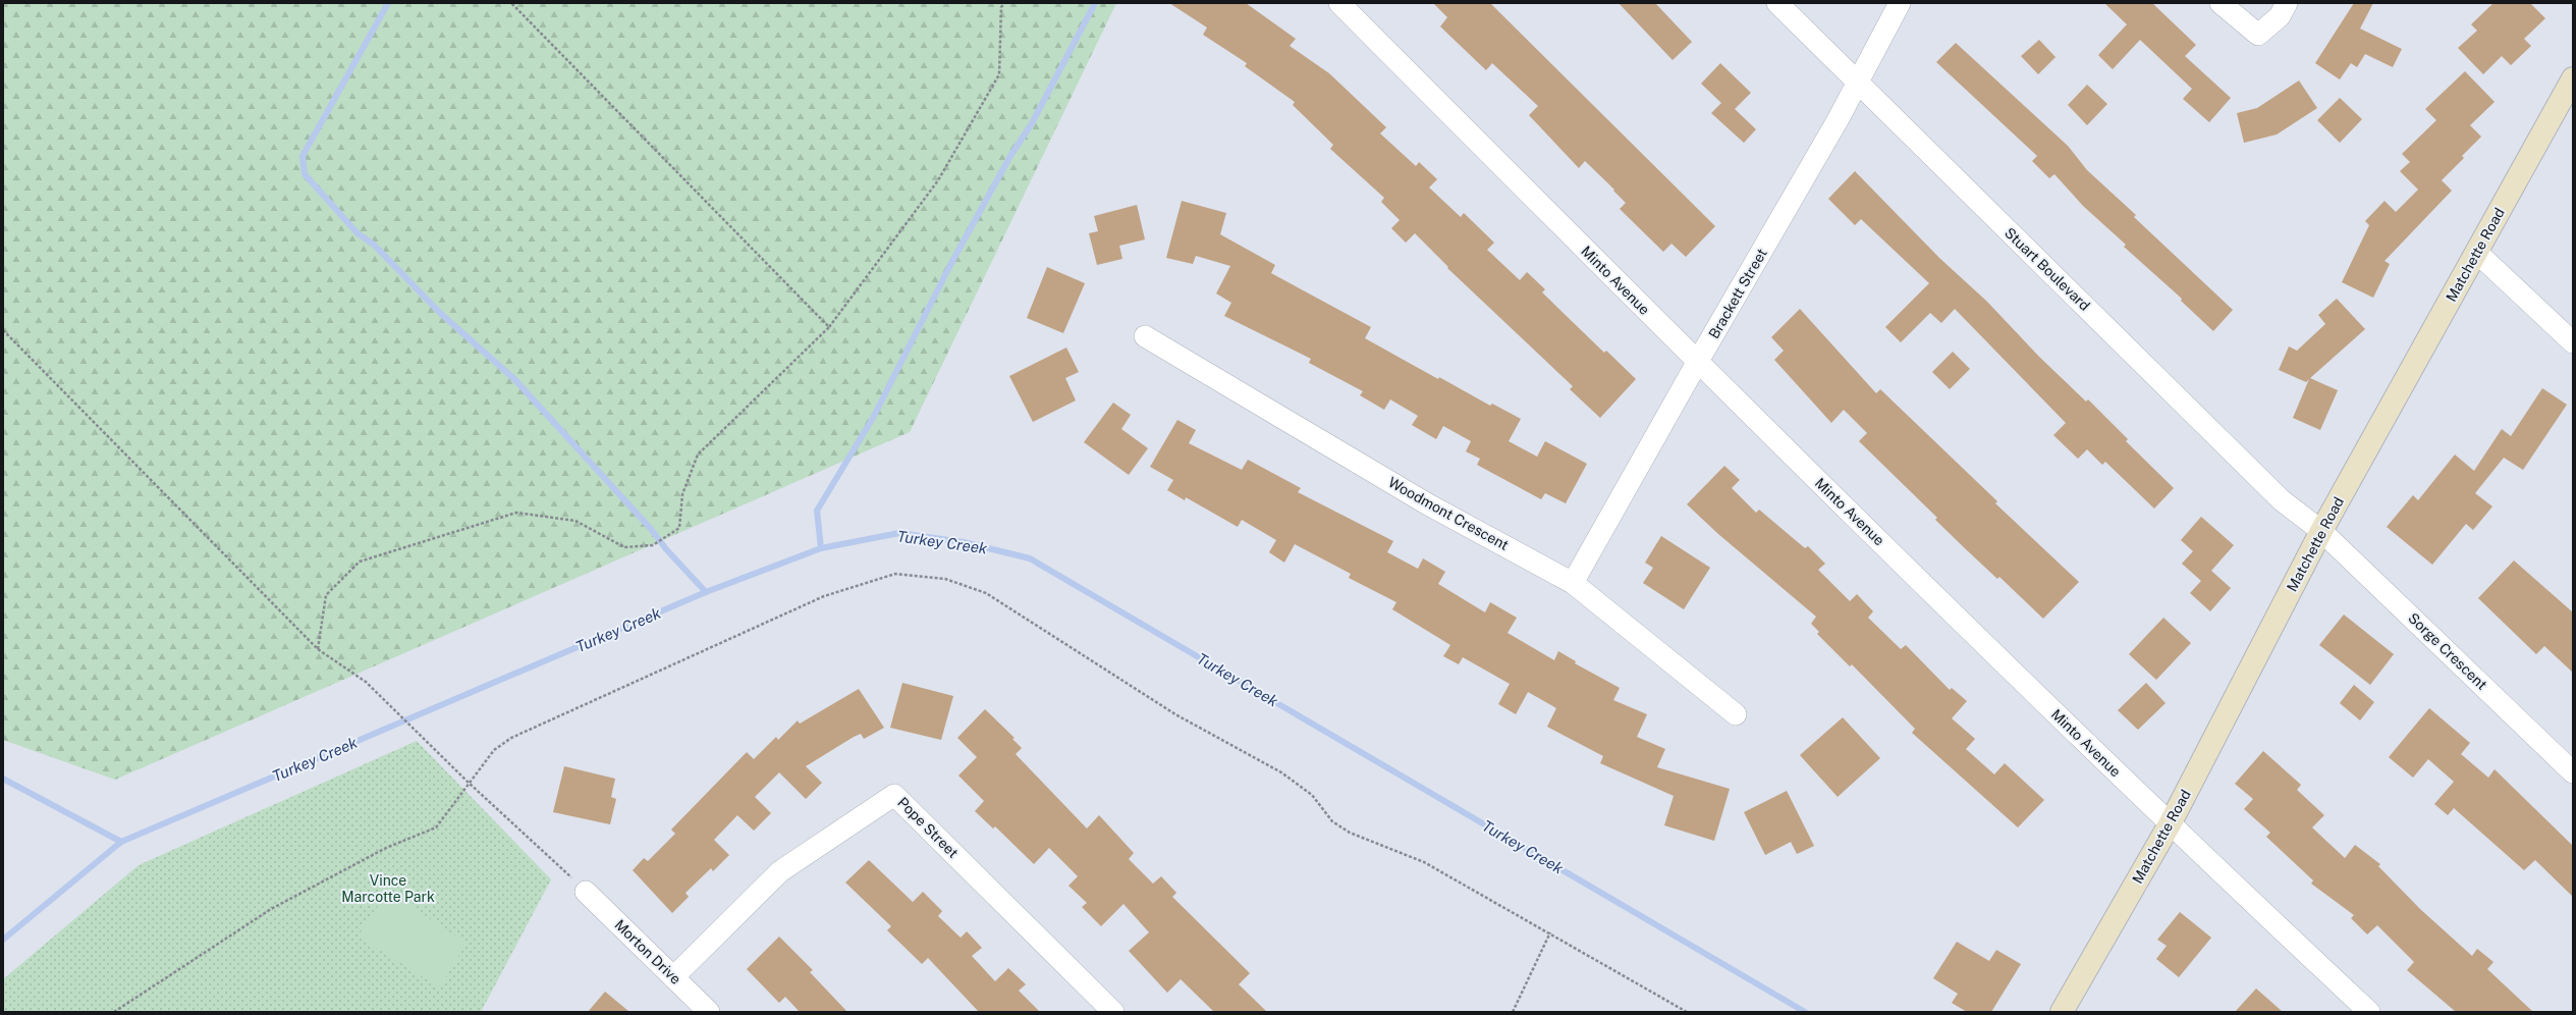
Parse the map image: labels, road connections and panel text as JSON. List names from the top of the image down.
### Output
{
  "streets": {
    "street": [
      "Matchette Road",
      "Stuart Boulevard",
      "Minto Avenue",
      "Brackett Street",
      "Woodmont Crescent",
      "Sorge Crescent",
      "Pope Street",
      "Morton Drive"
    ]
  },
  "crossings": [
    ["Matchette Road", "Stuart Boulevard"],
    ["Matchette Road", "Minto Avenue"],
    ["Matchette Road", "Sorge Crescent"],
    ["Stuart Boulevard", "Brackett Street"],
    ["Stuart Boulevard", "Sorge Crescent"],
    ["Minto Avenue", "Brackett Street"],
    ["Brackett Street", "Woodmont Crescent"],
    ["Pope Street", "Morton Drive"]
  ],
  "water": ["Turkey Creek"],
  "parks": ["Vince Marcotte Park"]
}
